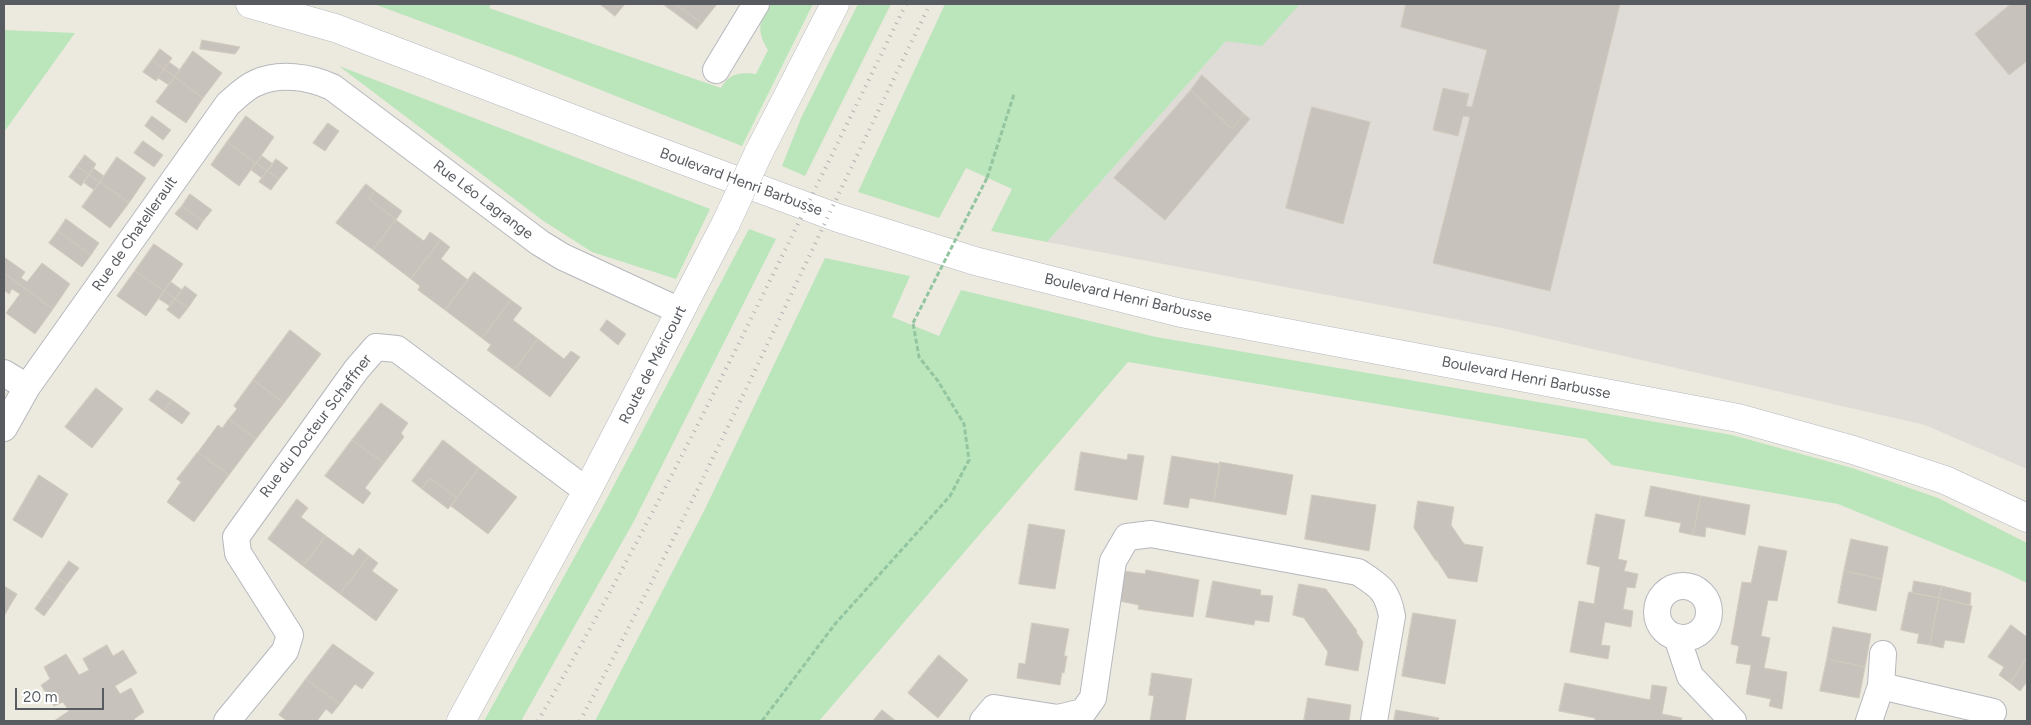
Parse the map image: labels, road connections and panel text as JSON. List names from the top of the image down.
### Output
{
  "streets": {
    "main road": ["Boulevard Henri Barbusse", "Route de Méricourt"],
    "street": ["Rue Léo Lagrange", "Rue de Chatellerault", "Rue du Docteur Schaffner"]
  },
  "crossings": [
    ["Rue Léo Lagrange", "Rue de Chatellerault"],
    ["Rue Léo Lagrange", "Route de Méricourt"],
    ["Route de Méricourt", "Rue du Docteur Schaffner"]
  ],
  "scale_bar": "20 m"
}
